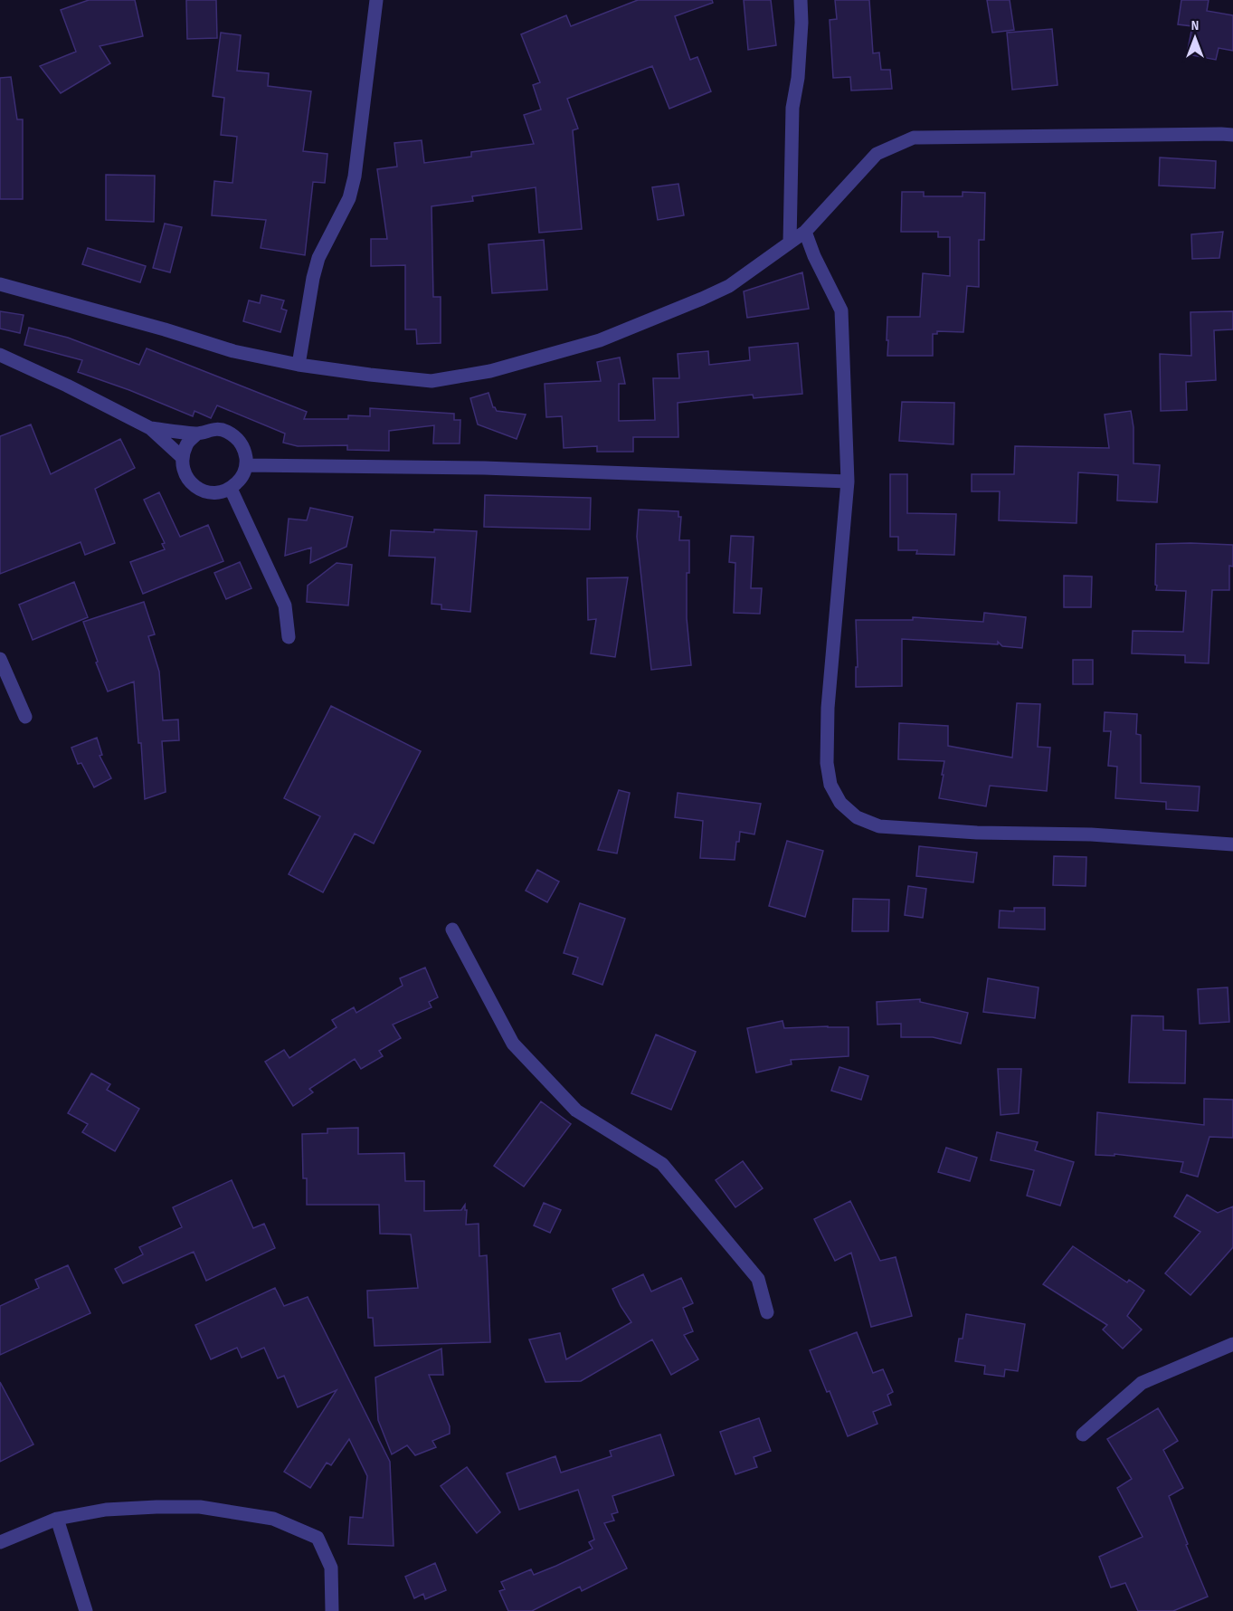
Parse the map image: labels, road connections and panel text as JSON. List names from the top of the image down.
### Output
{
  "north": "top"
}
